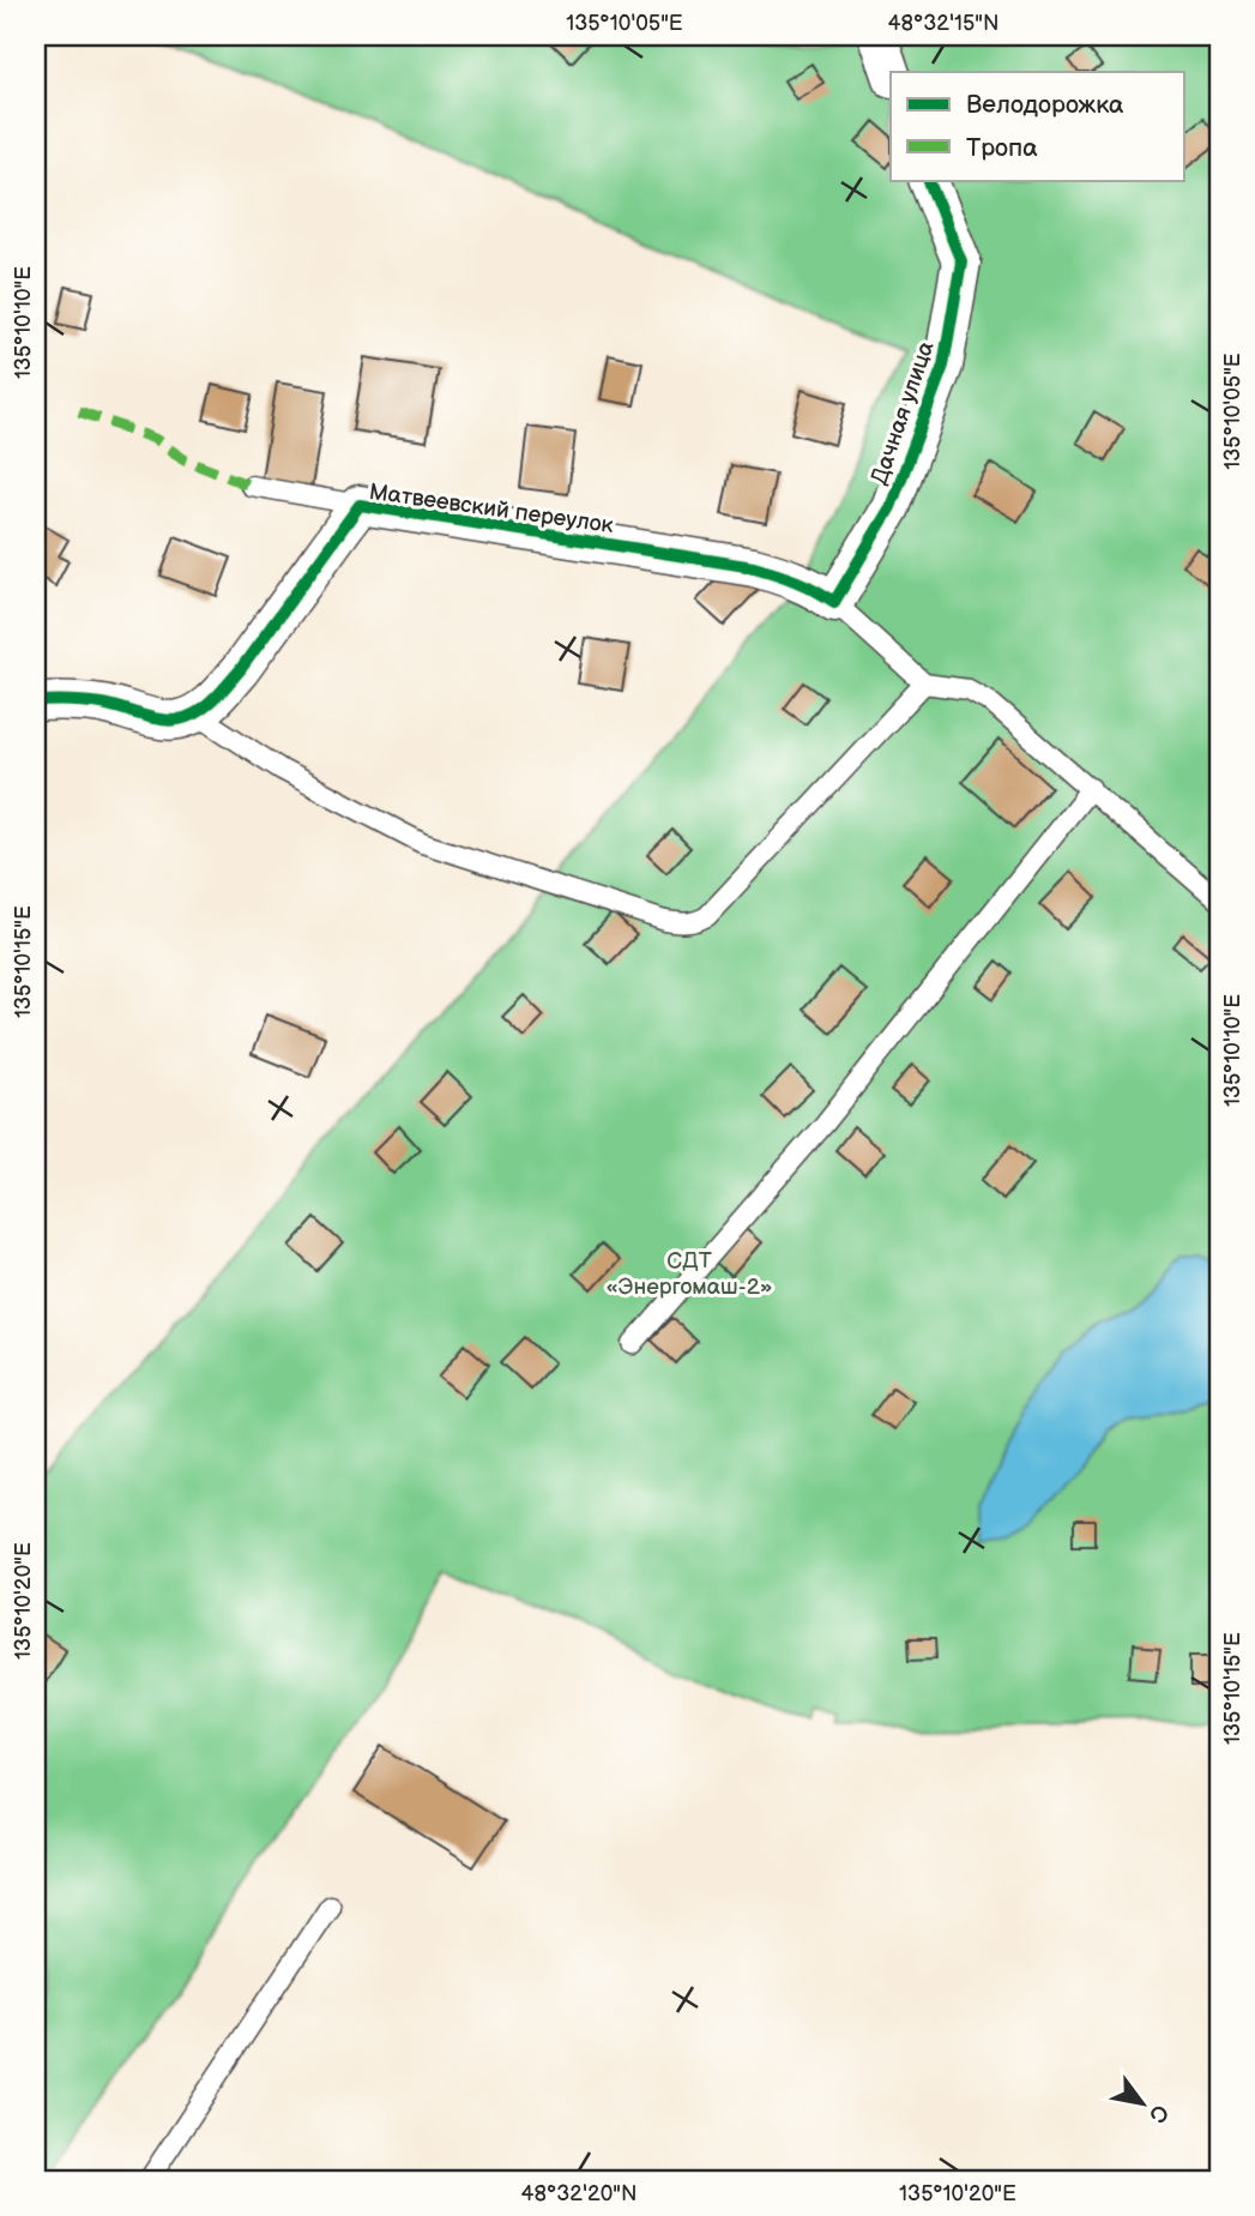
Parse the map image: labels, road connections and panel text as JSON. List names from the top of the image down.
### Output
{
  "streets": {
    "street": ["Дачная улица", "Матвеевский переулок"]
  },
  "crossings": [
    ["Дачная улица", "Матвеевский переулок"]
  ],
  "parks": ["СДТ «Энергомаш-2»"],
  "legend": ["Велодорожка", "Тропа"],
  "north": "bottom right",
  "coordinates": [
    "135°10'05\"E",
    "48°32'15\"N",
    "135°10'10\"E",
    "135°10'15\"E",
    "135°10'20\"E",
    "48°32'20\"N"
  ]
}
